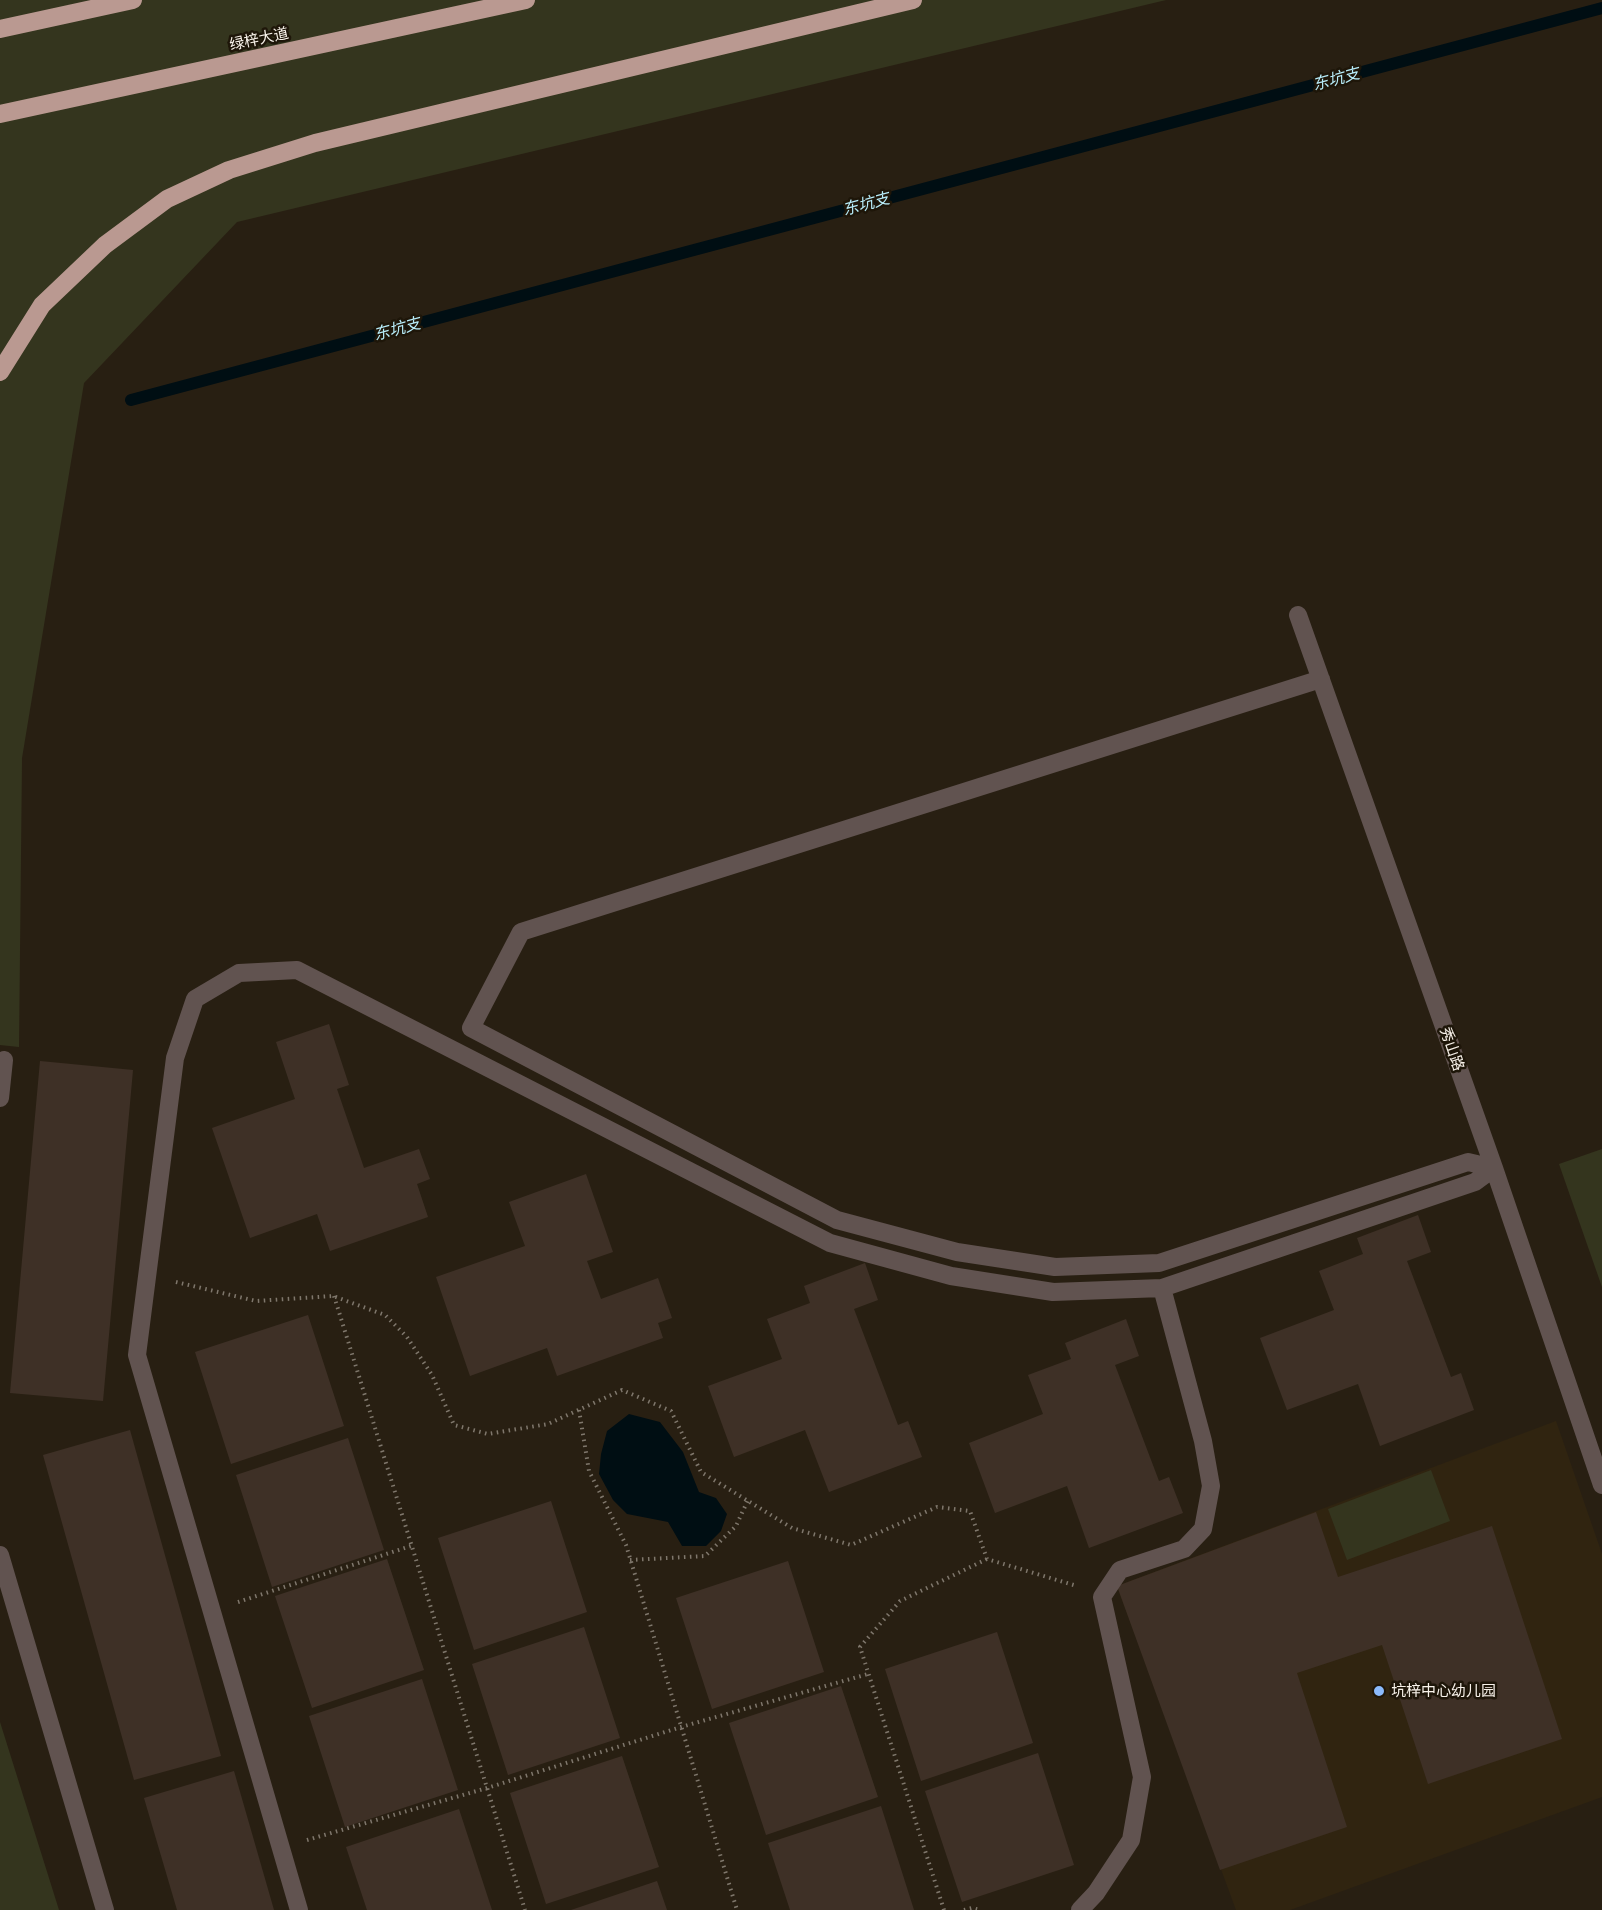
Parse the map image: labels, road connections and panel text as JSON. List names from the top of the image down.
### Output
{
  "streets": {
    "highway": ["绿梓大道"],
    "street": ["秀山路"]
  },
  "water": ["东坑支"],
  "places": ["坑梓中心幼儿园"]
}
